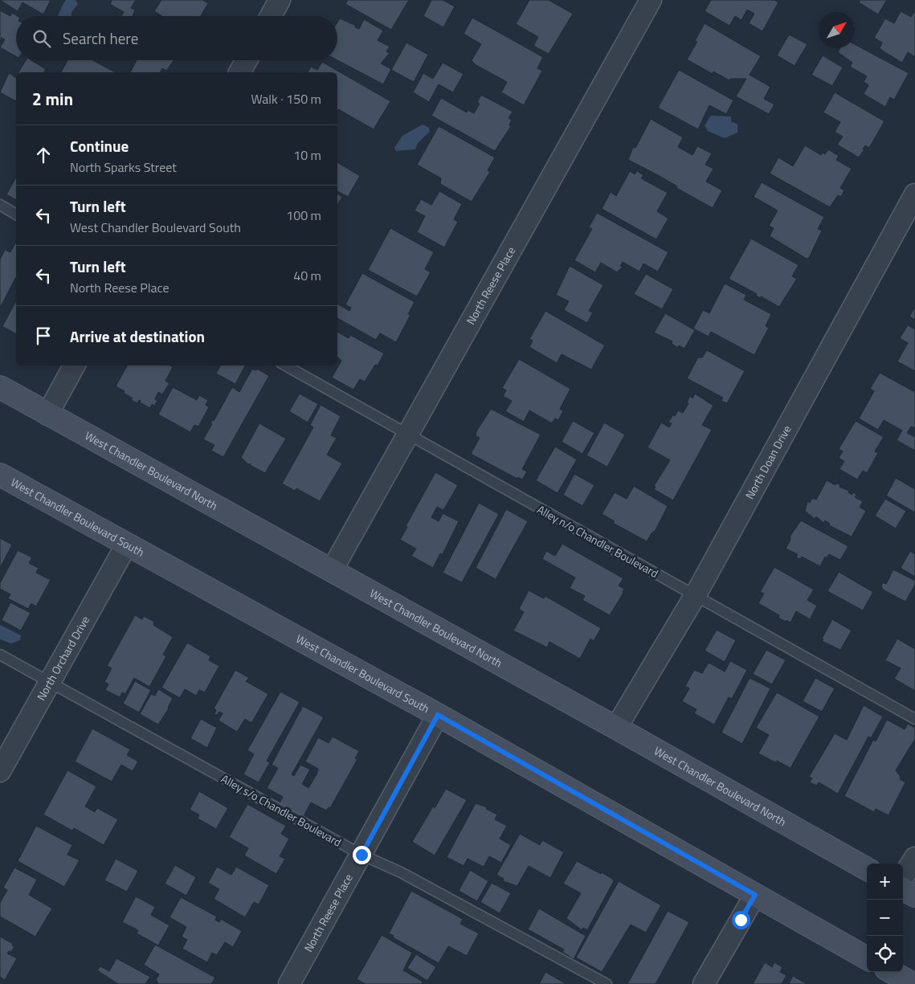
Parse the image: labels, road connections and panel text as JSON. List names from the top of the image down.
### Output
{
  "streets": {
    "main road": ["West Chandler Boulevard North", "West Chandler Boulevard South"],
    "street": ["North Reese Place", "North Doan Drive", "North Orchard Drive"],
    "lane": ["Alley n/o Chandler Boulevard", "Alley s/o Chandler Boulevard"]
  },
  "crossings": [
    ["North Reese Place", "West Chandler Boulevard North"],
    ["North Reese Place", "West Chandler Boulevard South"],
    ["North Reese Place", "Alley n/o Chandler Boulevard"],
    ["North Reese Place", "Alley s/o Chandler Boulevard"],
    ["North Doan Drive", "West Chandler Boulevard North"],
    ["North Doan Drive", "Alley n/o Chandler Boulevard"],
    ["West Chandler Boulevard South", "North Orchard Drive"],
    ["North Orchard Drive", "Alley s/o Chandler Boulevard"]
  ],
  "north": "top right",
  "page": {
    "search": "Search here",
    "heading": ["2 min", "Walk · 150 m"],
    "list": [
      ["Continue", "North Sparks Street", "10 m"],
      ["Turn left", "West Chandler Boulevard South", "100 m"],
      ["Turn left", "North Reese Place", "40 m"],
      "Arrive at destination"
    ],
    "map_buttons": ["+", "−"]
  }
}
